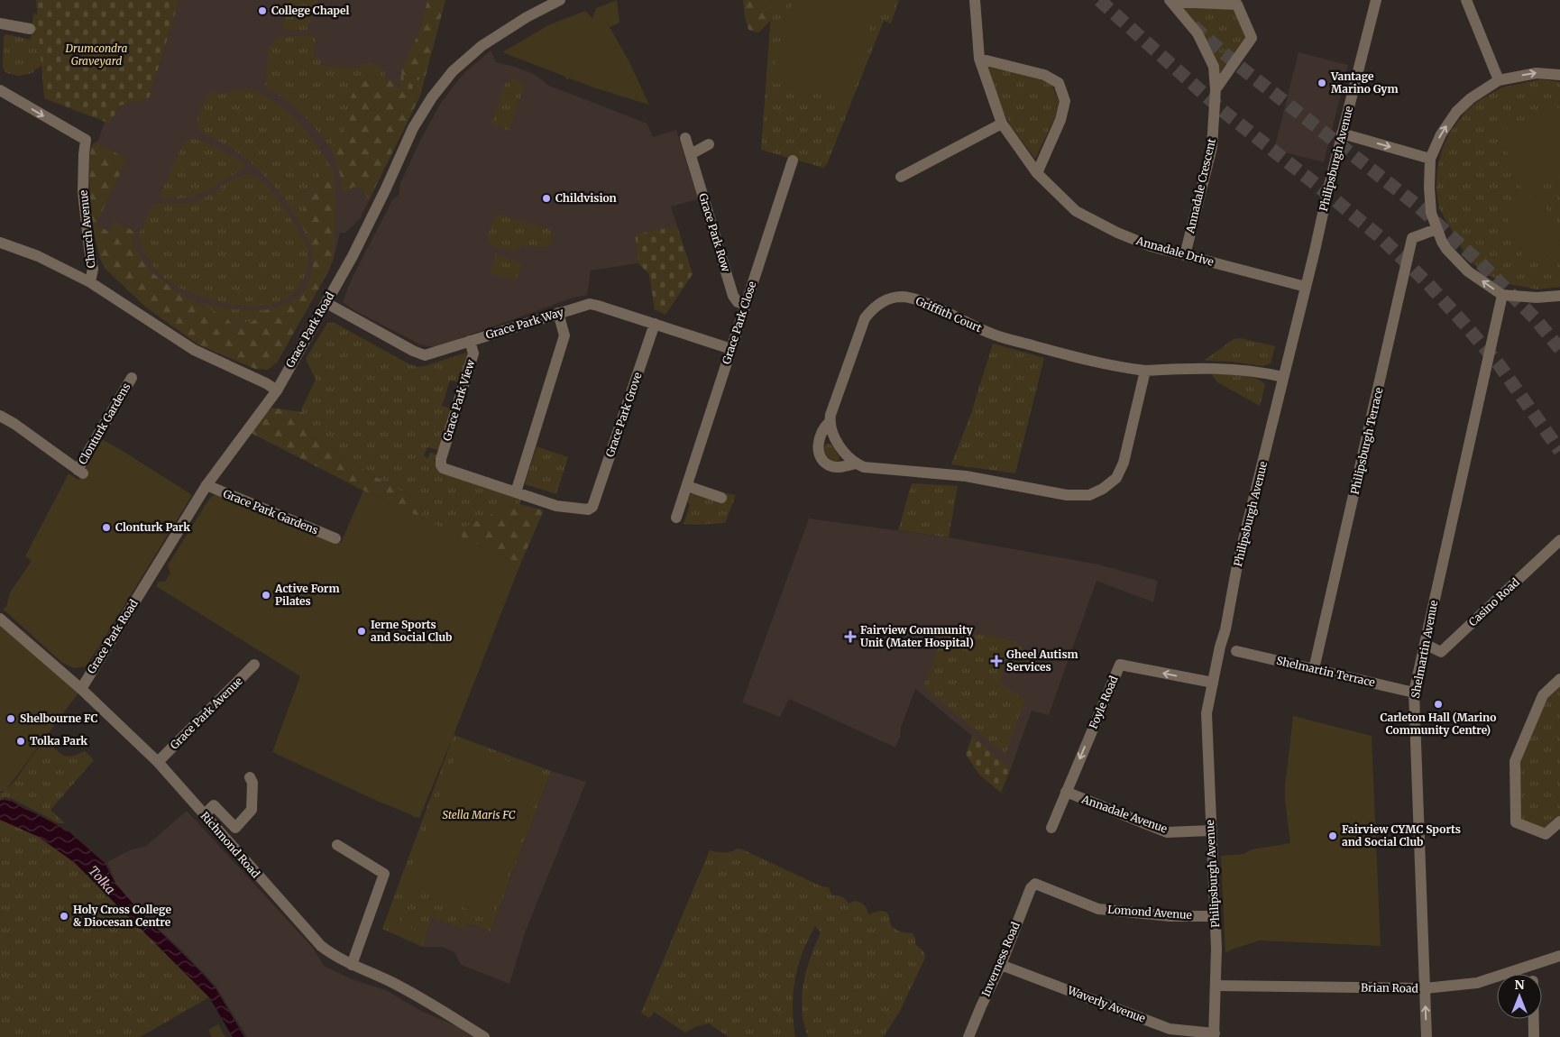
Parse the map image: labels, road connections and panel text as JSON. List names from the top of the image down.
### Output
{
  "streets": {
    "street": [
      "Philipsburgh Avenue",
      "Annadale Crescent",
      "Church Avenue",
      "Grace Park Row",
      "Annadale Drive",
      "Griffith Court",
      "Grace Park Close",
      "Grace Park Way",
      "Grace Park Road",
      "Grace Park View",
      "Grace Park Grove",
      "Clonturk Gardens",
      "Philipsburgh Terrace",
      "Grace Park Gardens",
      "Casino Road",
      "Shelmartin Avenue",
      "Shelmartin Terrace",
      "Foyle Road",
      "Grace Park Avenue",
      "Annadale Avenue",
      "Richmond Road",
      "Lomond Avenue",
      "Inverness Road",
      "Brian Road",
      "Waverly Avenue"
    ]
  },
  "crossings": [
    ["Philipsburgh Avenue", "Annadale Drive"],
    ["Philipsburgh Avenue", "Griffith Court"],
    ["Philipsburgh Avenue", "Foyle Road"],
    ["Philipsburgh Avenue", "Annadale Avenue"],
    ["Philipsburgh Avenue", "Lomond Avenue"],
    ["Philipsburgh Avenue", "Brian Road"],
    ["Philipsburgh Avenue", "Waverly Avenue"],
    ["Annadale Crescent", "Annadale Drive"],
    ["Church Avenue", "Grace Park Road"],
    ["Grace Park Row", "Grace Park Close"],
    ["Grace Park Close", "Grace Park Way"],
    ["Grace Park Way", "Grace Park Road"],
    ["Grace Park Way", "Grace Park View"],
    ["Grace Park Way", "Grace Park Grove"],
    ["Grace Park Road", "Grace Park Gardens"],
    ["Grace Park Road", "Richmond Road"],
    ["Grace Park View", "Grace Park Grove"],
    ["Philipsburgh Terrace", "Shelmartin Terrace"],
    ["Casino Road", "Shelmartin Avenue"],
    ["Shelmartin Avenue", "Shelmartin Terrace"],
    ["Shelmartin Avenue", "Brian Road"],
    ["Foyle Road", "Annadale Avenue"],
    ["Grace Park Avenue", "Richmond Road"],
    ["Lomond Avenue", "Inverness Road"],
    ["Inverness Road", "Waverly Avenue"]
  ],
  "one_way": ["Church Avenue"],
  "water": ["Tolka"],
  "parks": ["Drumcondra Graveyard", "Stella Maris FC"],
  "places": {
    "other": [
      "College Chapel",
      "Vantage Marino Gym",
      "Childvision",
      "Clonturk Park",
      "Active Form Pilates",
      "Ierne Sports and Social Club",
      "Carleton Hall (Marino Community Centre)",
      "Shelbourne FC",
      "Tolka Park",
      "Fairview CYMC Sports and Social Club",
      "Holy Cross College & Diocesan Centre"
    ],
    "health": ["Fairview Community Unit (Mater Hospital)", "Gheel Autism Services"]
  },
  "north": "top"
}
